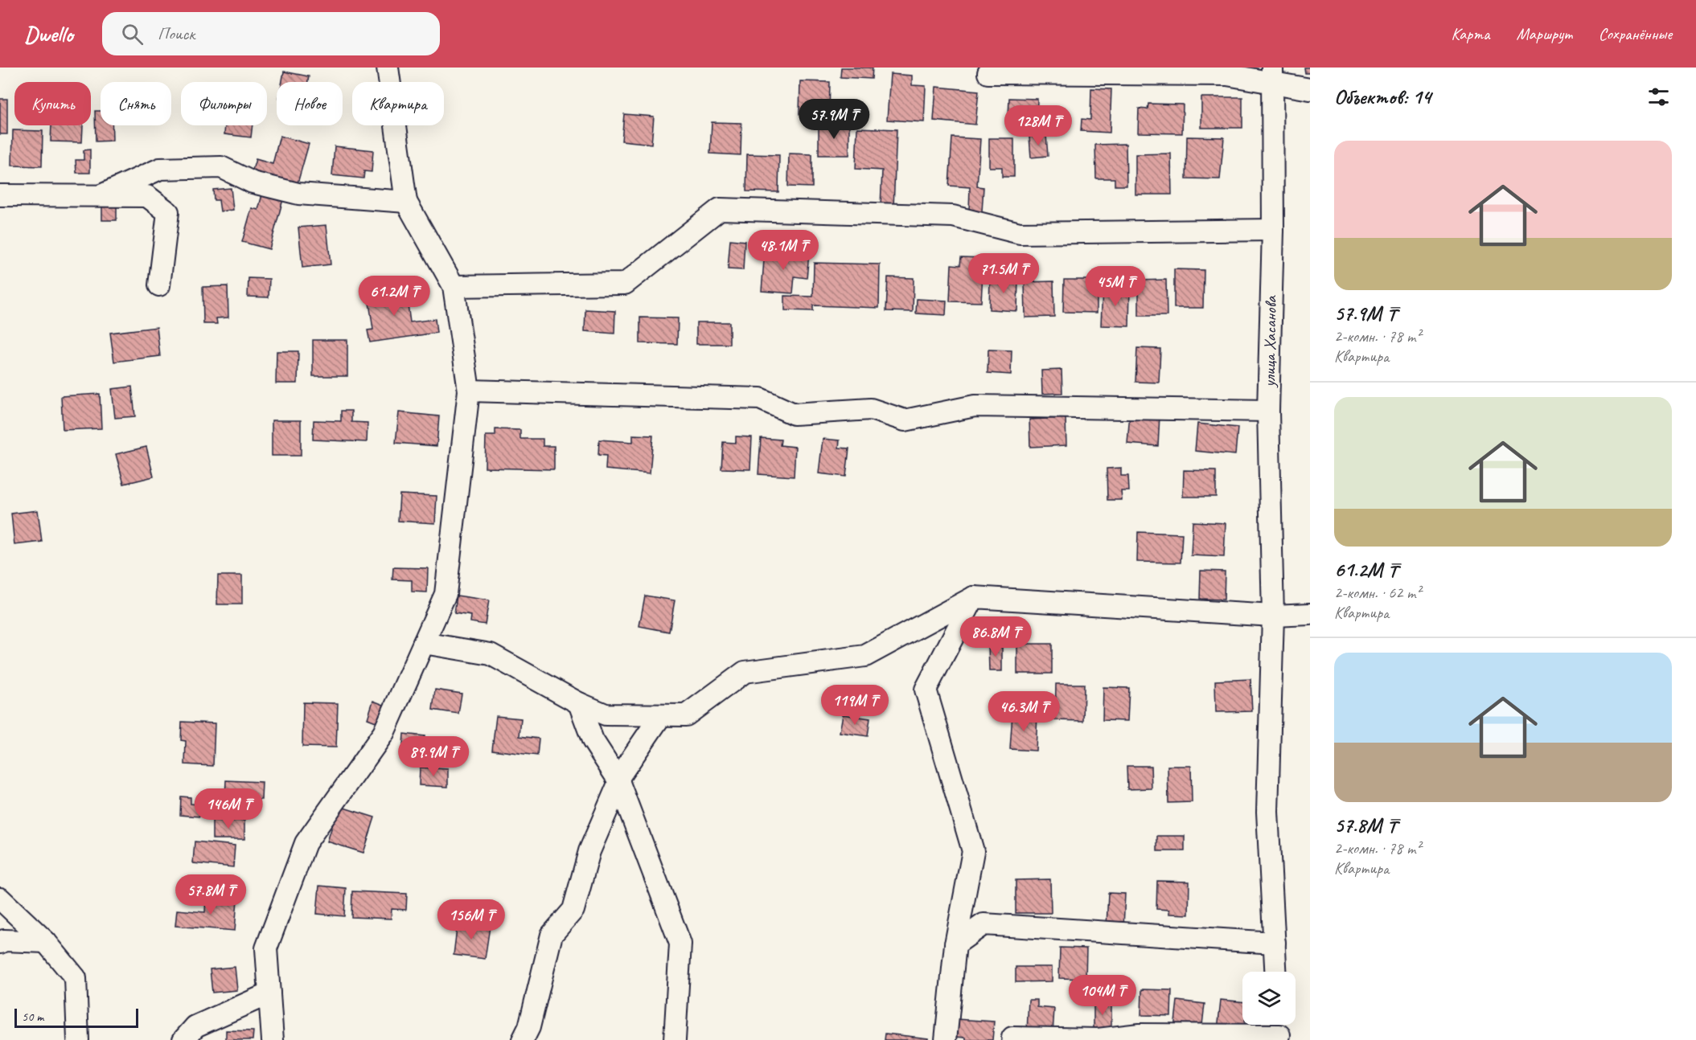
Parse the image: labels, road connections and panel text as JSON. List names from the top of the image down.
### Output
{
  "streets": {
    "street": ["улица Хасанова"]
  },
  "scale_bar": "50 m",
  "page": {
    "header": "Dwello",
    "search": "Поиск",
    "nav": ["Карта", "Маршрут", "Сохранённые"],
    "heading": "Объектов: 14",
    "chip": [
      "Купить",
      "Снять",
      "Фильтры",
      "Новое",
      "Квартира"
    ],
    "price": [
      "57.9M ₸",
      "128M ₸",
      "48.1M ₸",
      "71.5M ₸",
      "45M ₸",
      "61.2M ₸",
      "86.8M ₸",
      "119M ₸",
      "46.3M ₸",
      "89.9M ₸",
      "146M ₸",
      "57.8M ₸",
      "156M ₸",
      "104M ₸"
    ],
    "list": [
      {
        "name": "57.9M ₸",
        "note": "2-комн. · 78 m² · Квартира"
      },
      {
        "name": "61.2M ₸",
        "note": "2-комн. · 62 m² · Квартира"
      },
      {
        "name": "57.8M ₸",
        "note": "2-комн. · 78 m² · Квартира"
      }
    ],
    "scale": "50 m"
  }
}
